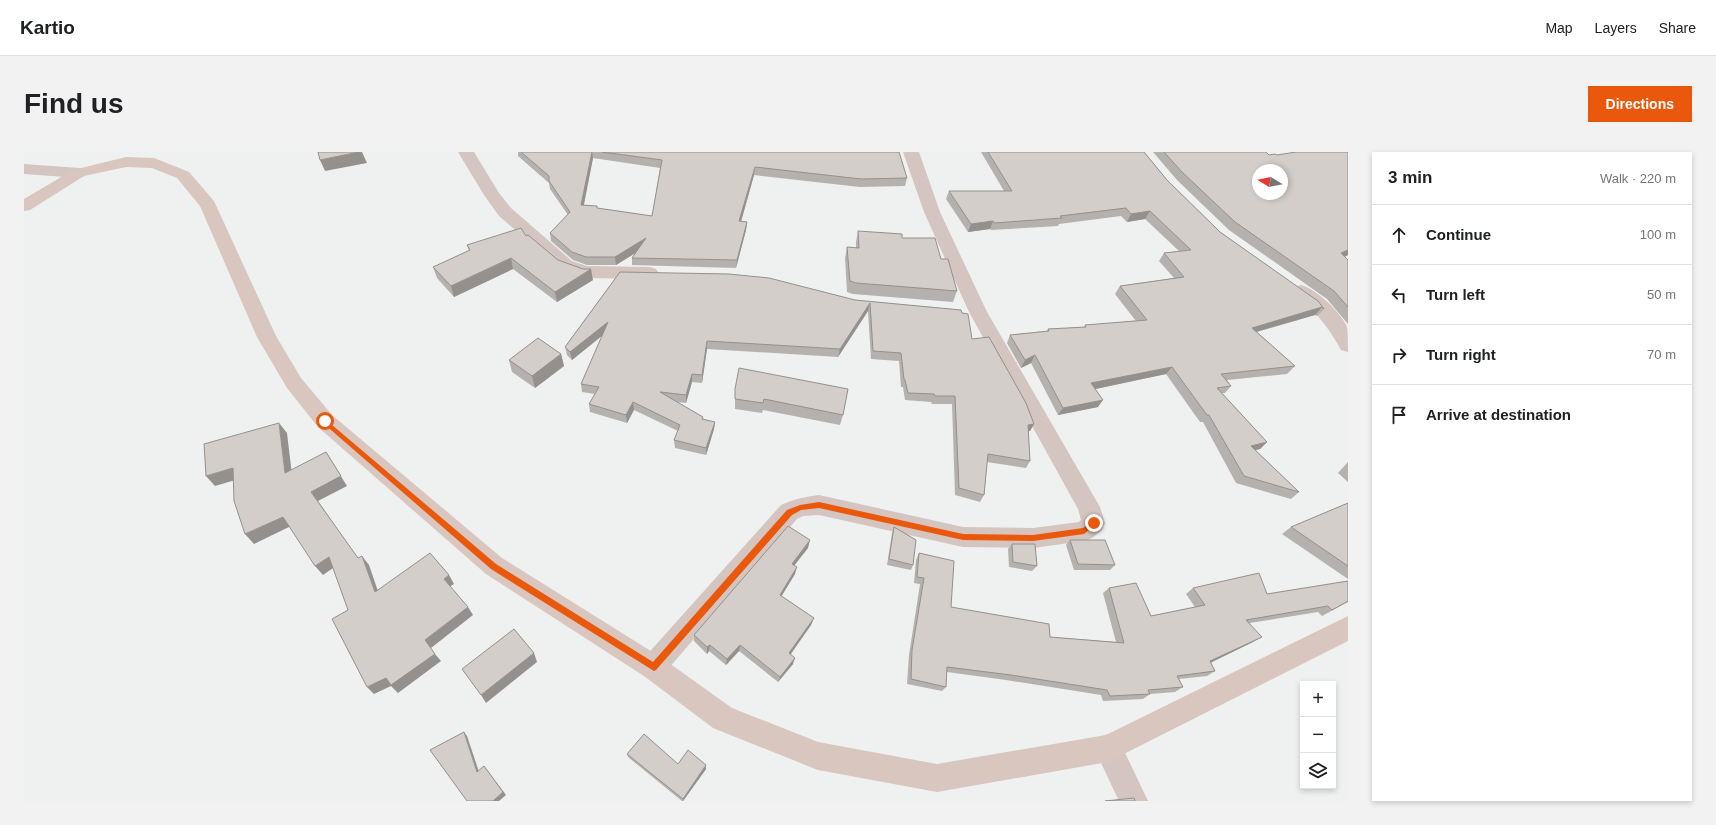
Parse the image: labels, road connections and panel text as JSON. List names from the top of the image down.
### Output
{
  "north": "left",
  "page": {
    "header": "Kartio",
    "nav": ["Map", "Layers", "Share"],
    "buttons": "Directions",
    "title": "Find us",
    "heading": ["3 min", "Walk · 220 m"],
    "list": [
      ["Continue", "100 m"],
      ["Turn left", "50 m"],
      ["Turn right", "70 m"],
      "Arrive at destination"
    ],
    "map_buttons": ["+", "−"]
  }
}
